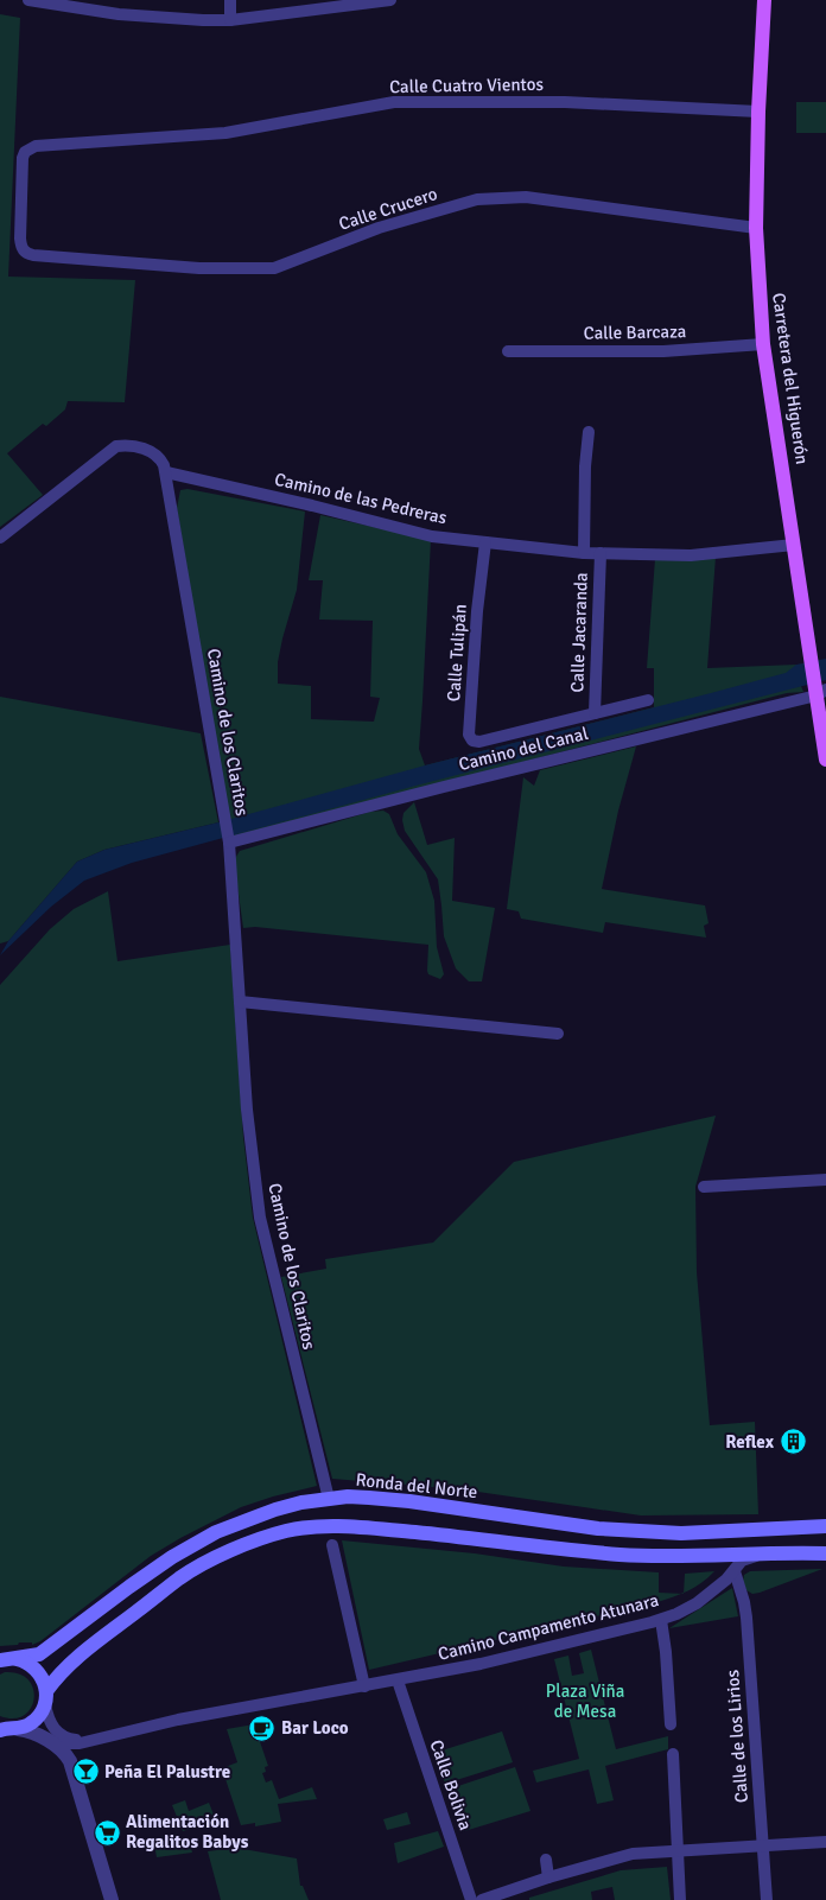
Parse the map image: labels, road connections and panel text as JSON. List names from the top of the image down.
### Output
{
  "streets": {
    "main road": ["Carretera del Higuerón", "Ronda del Norte"],
    "street": [
      "Calle Cuatro Vientos",
      "Calle Crucero",
      "Calle Barcaza",
      "Camino de las Pedreras",
      "Calle Jacaranda",
      "Calle Tulipán",
      "Camino de los Claritos",
      "Camino del Canal",
      "Camino Campamento Atunara",
      "Calle de los Lirios",
      "Calle Bolivia"
    ]
  },
  "crossings": [
    ["Calle Cuatro Vientos", "Calle Crucero"],
    ["Calle Cuatro Vientos", "Carretera del Higuerón"],
    ["Calle Crucero", "Carretera del Higuerón"],
    ["Calle Barcaza", "Carretera del Higuerón"],
    ["Carretera del Higuerón", "Camino de las Pedreras"],
    ["Carretera del Higuerón", "Camino del Canal"],
    ["Camino de las Pedreras", "Calle Jacaranda"],
    ["Camino de las Pedreras", "Calle Tulipán"],
    ["Camino de las Pedreras", "Camino de los Claritos"],
    ["Calle Jacaranda", "Calle Tulipán"],
    ["Camino de los Claritos", "Camino del Canal"],
    ["Camino de los Claritos", "Ronda del Norte"],
    ["Camino Campamento Atunara", "Calle de los Lirios"],
    ["Camino Campamento Atunara", "Calle Bolivia"]
  ],
  "parks": ["Plaza Viña de Mesa"],
  "places": {
    "building": ["Reflex"],
    "cafe": ["Bar Loco"],
    "bar": ["Peña El Palustre"],
    "supermarket": ["Alimentación Regalitos Babys"]
  }
}
